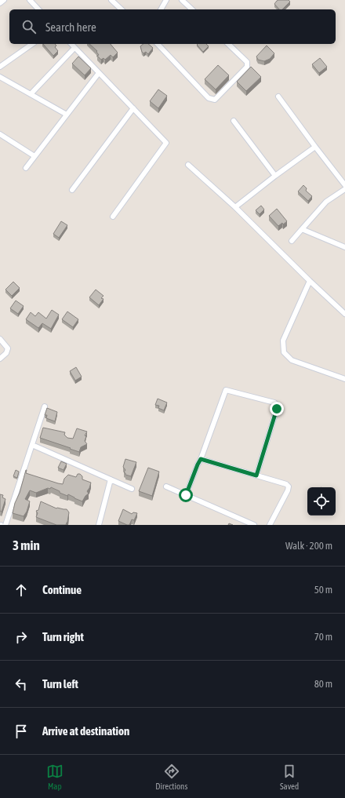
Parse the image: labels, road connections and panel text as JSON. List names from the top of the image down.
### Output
{
  "page": {
    "search": "Search here",
    "heading": ["3 min", "Walk · 200 m"],
    "list": [
      ["Continue", "50 m"],
      ["Turn right", "70 m"],
      ["Turn left", "80 m"],
      "Arrive at destination"
    ],
    "nav": ["Map", "Directions", "Saved"]
  }
}
